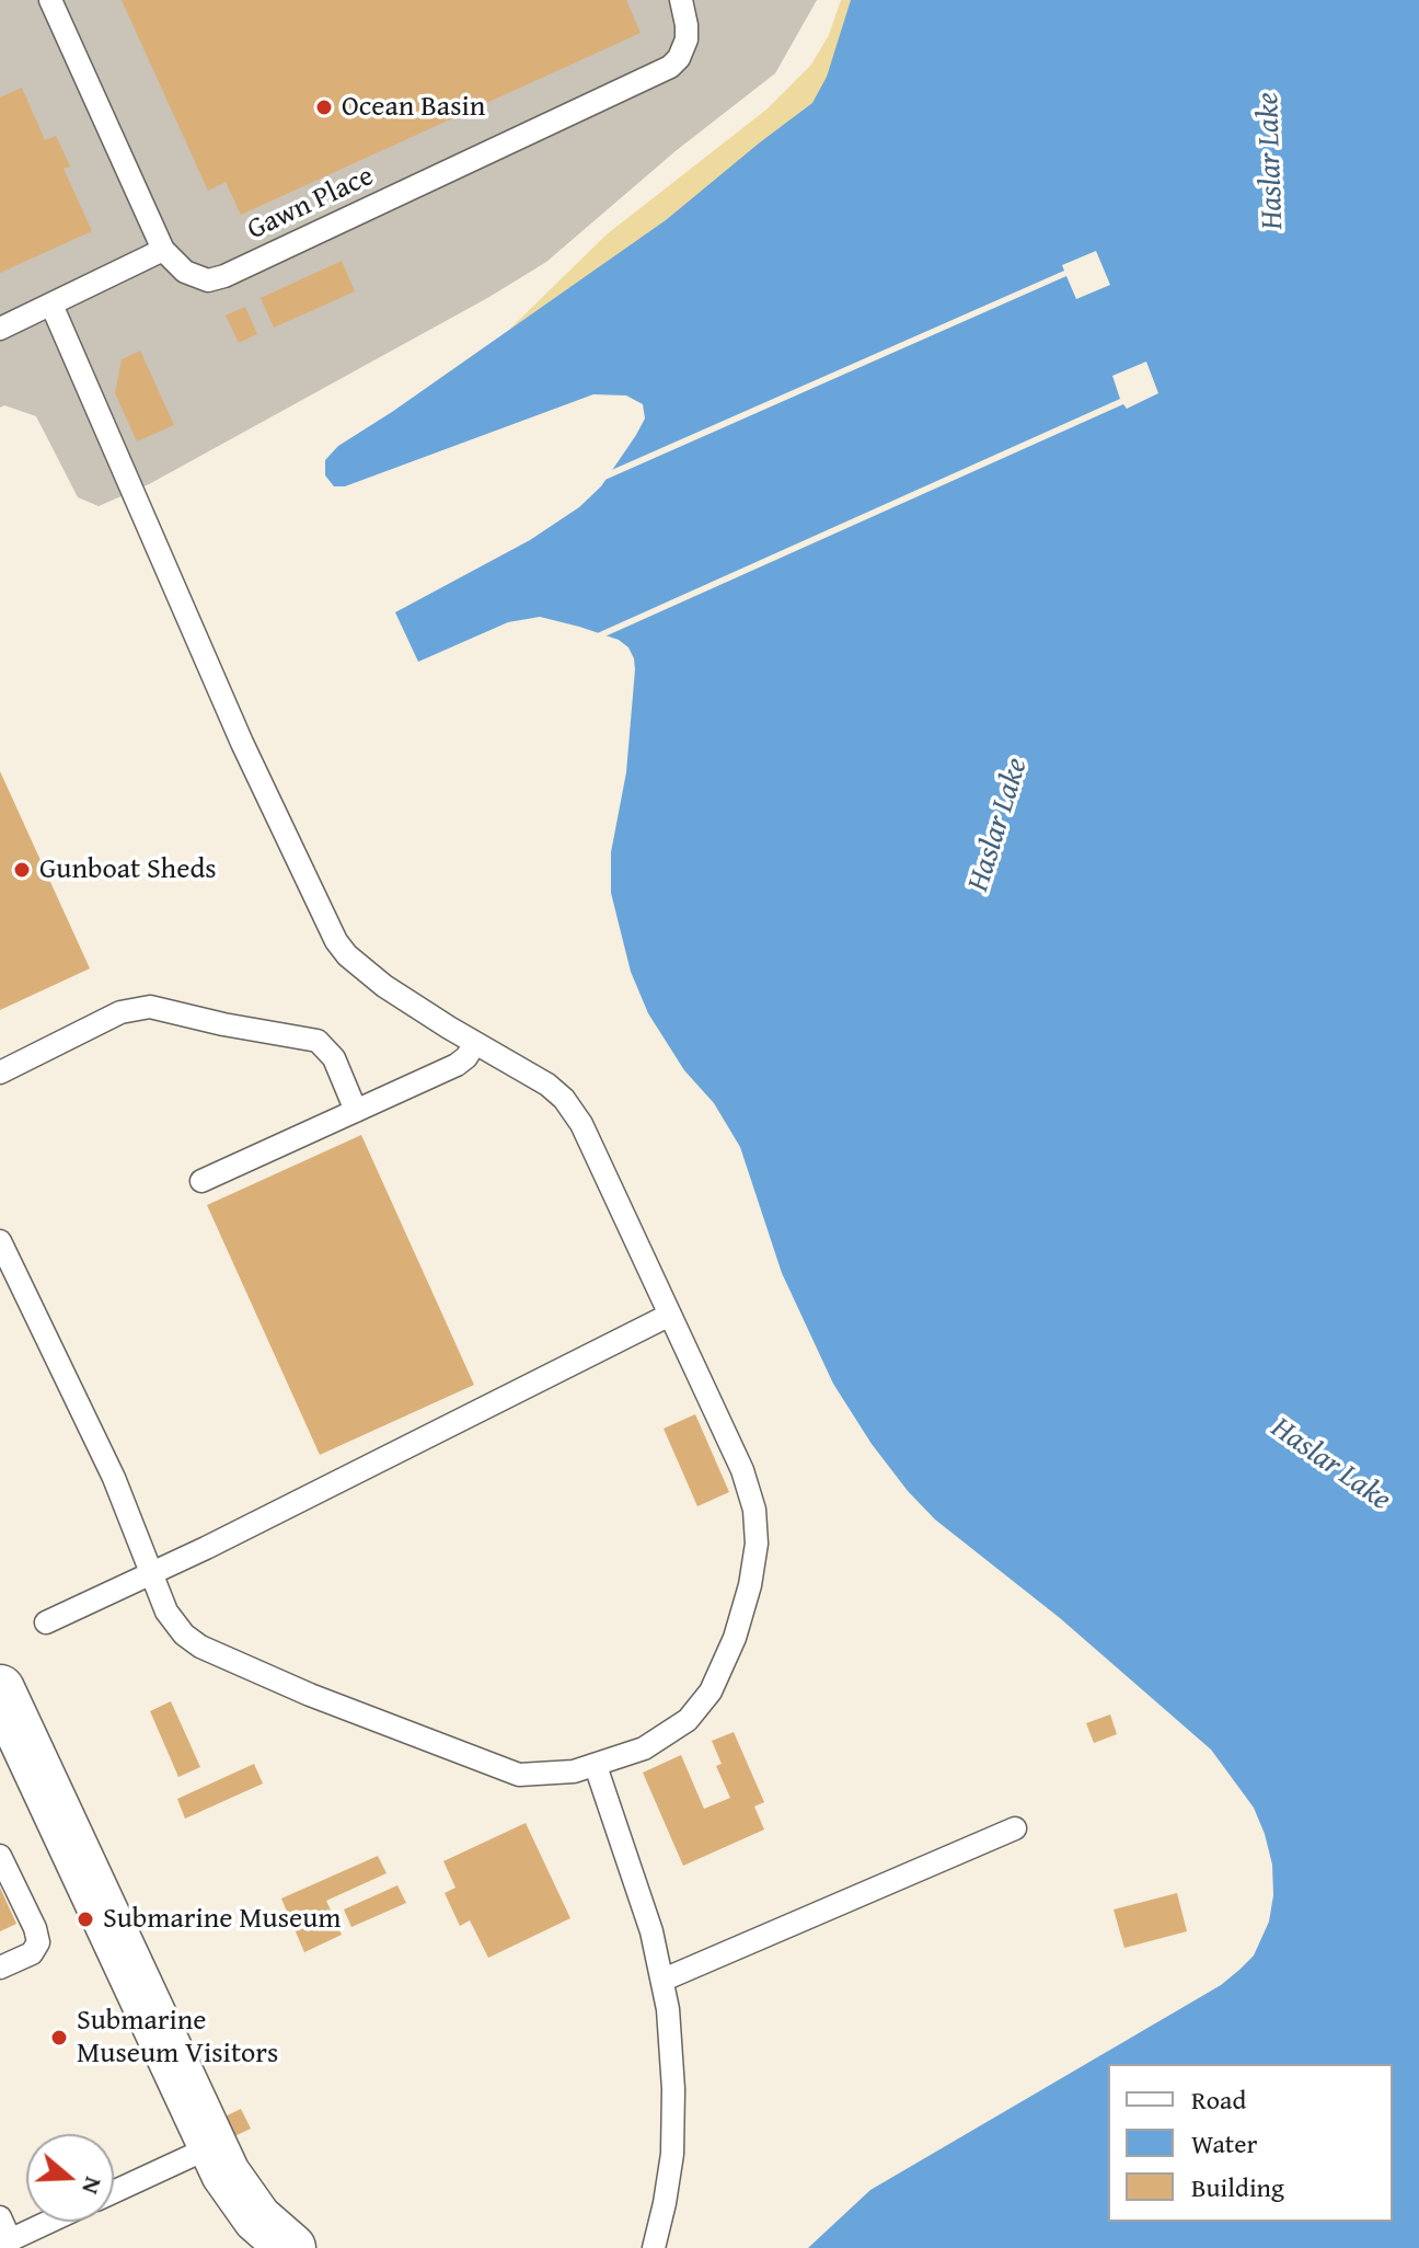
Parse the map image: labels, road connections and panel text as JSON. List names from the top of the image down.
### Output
{
  "streets": {
    "lane": ["Gawn Place"]
  },
  "water": ["Haslar Lake"],
  "places": [
    "Ocean Basin",
    "Gunboat Sheds",
    "Submarine Museum",
    "Submarine Museum Visitors"
  ],
  "legend": ["Road", "Water", "Building"],
  "north": "right"
}
